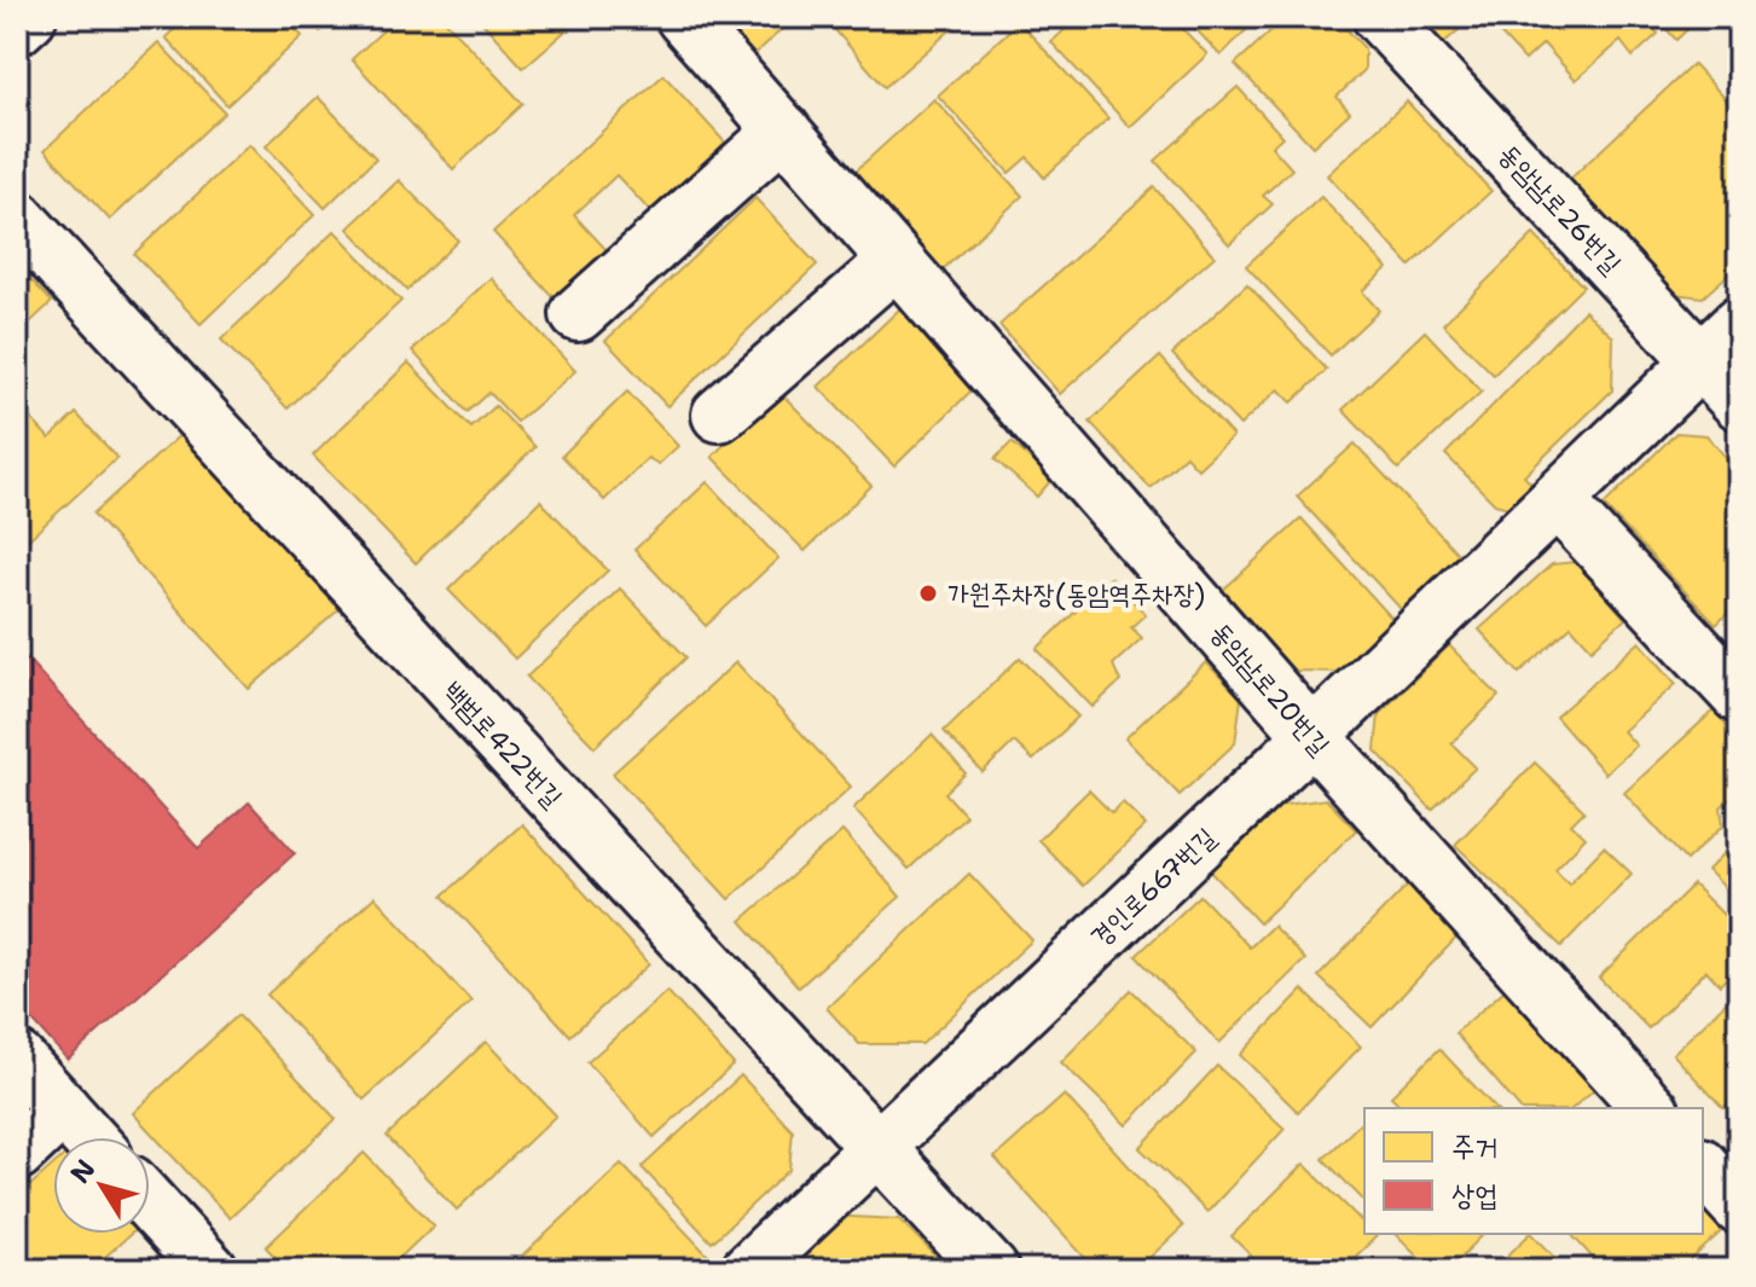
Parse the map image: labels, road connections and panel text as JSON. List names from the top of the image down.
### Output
{
  "streets": {
    "street": [
      "동암남로26번길",
      "동암남로20번길",
      "백범로422번길",
      "경인로667번길"
    ]
  },
  "crossings": [
    ["동암남로26번길", "경인로667번길"],
    ["동암남로20번길", "경인로667번길"],
    ["백범로422번길", "경인로667번길"]
  ],
  "places": ["가원주차장(동암역주차장)"],
  "legend": ["주거", "상업"],
  "north": "top left"
}
